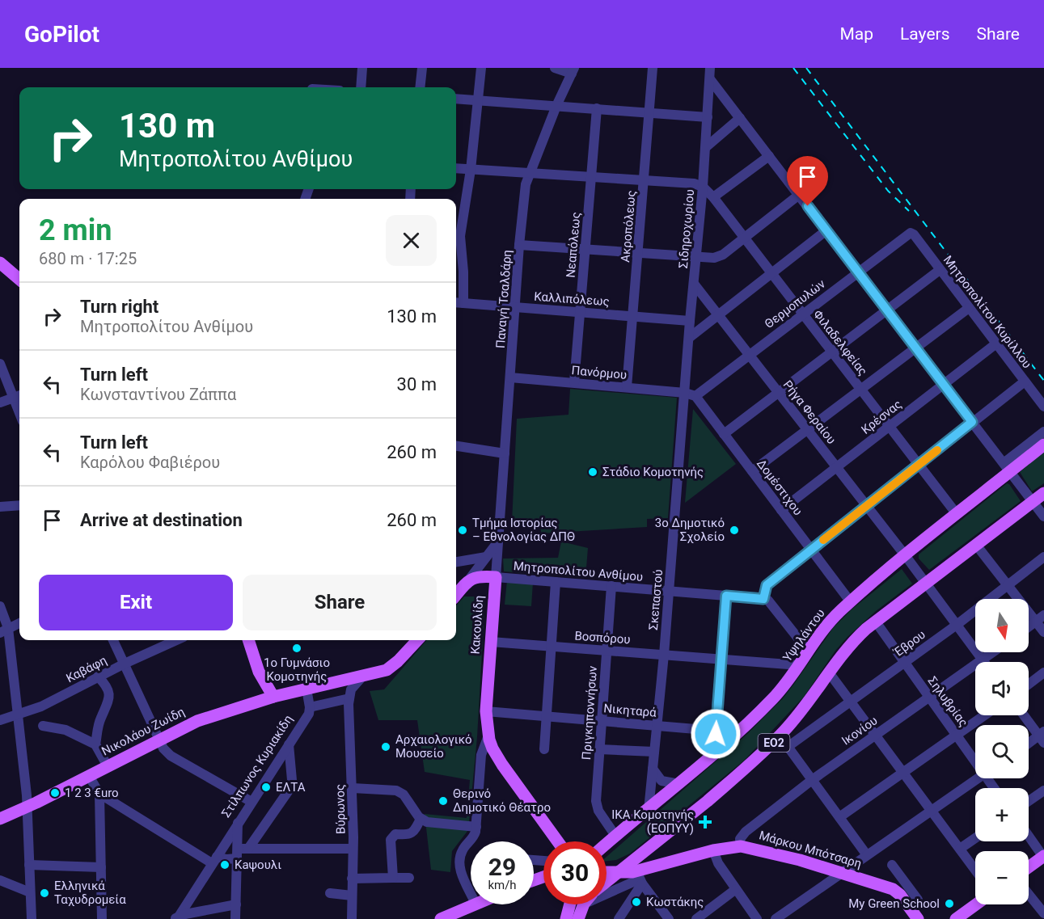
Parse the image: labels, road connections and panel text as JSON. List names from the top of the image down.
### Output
{
  "streets": {
    "main road": [
      "Κακουλίδη",
      "Υψηλάντου",
      "Νικολάου Ζωίδη",
      "ΕΟ2",
      "Μάρκου Μπότσαρη"
    ],
    "street": [
      "Ακροπόλεως",
      "Σιδηροχωρίου",
      "Νεαπόλεως",
      "Παναγή Τσαλδάρη",
      "Καλλιπόλεως",
      "Θερμοπυλών",
      "Μητροπολίτου Κυρίλλου",
      "Φιλαδελφείας",
      "Πανόρμου",
      "Ρήγα Φεραίου",
      "Κρέσνας",
      "Δομέστιχου",
      "Μητροπολίτου Ανθίμου",
      "Σκεπαστού",
      "Βοσπόρου",
      "Έβρου",
      "Καβάφη",
      "Σηλυβρίας",
      "Νικηταρά",
      "Πριγκηποννήσων",
      "Ικονίου",
      "Στίλπωνος Κυριακίδη",
      "Βύρωνος"
    ]
  },
  "crossings": [
    ["Ακροπόλεως", "Καλλιπόλεως"],
    ["Ακροπόλεως", "Πανόρμου"],
    ["Σιδηροχωρίου", "Καλλιπόλεως"],
    ["Σιδηροχωρίου", "Θερμοπυλών"],
    ["Σιδηροχωρίου", "Φιλαδελφείας"],
    ["Σιδηροχωρίου", "Πανόρμου"],
    ["Σιδηροχωρίου", "Ρήγα Φεραίου"],
    ["Σιδηροχωρίου", "Δομέστιχου"],
    ["Σιδηροχωρίου", "Σκεπαστού"],
    ["Νεαπόλεως", "Καλλιπόλεως"],
    ["Νεαπόλεως", "Πανόρμου"],
    ["Παναγή Τσαλδάρη", "Καλλιπόλεως"],
    ["Παναγή Τσαλδάρη", "Πανόρμου"],
    ["Παναγή Τσαλδάρη", "Κακουλίδη"],
    ["Θερμοπυλών", "Μητροπολίτου Κυρίλλου"],
    ["Θερμοπυλών", "Φιλαδελφείας"],
    ["Θερμοπυλών", "Πανόρμου"],
    ["Θερμοπυλών", "Ρήγα Φεραίου"],
    ["Θερμοπυλών", "Δομέστιχου"],
    ["Θερμοπυλών", "Σκεπαστού"],
    ["Μητροπολίτου Κυρίλλου", "Κρέσνας"],
    ["Φιλαδελφείας", "Κρέσνας"],
    ["Φιλαδελφείας", "Υψηλάντου"],
    ["Πανόρμου", "Δομέστιχου"],
    ["Πανόρμου", "Σκεπαστού"],
    ["Ρήγα Φεραίου", "Κρέσνας"],
    ["Ρήγα Φεραίου", "Υψηλάντου"],
    ["Ρήγα Φεραίου", "Έβρου"],
    ["Ρήγα Φεραίου", "Ικονίου"],
    ["Ρήγα Φεραίου", "ΕΟ2"],
    ["Κρέσνας", "Δομέστιχου"],
    ["Δομέστιχου", "Σκεπαστού"],
    ["Δομέστιχου", "Υψηλάντου"],
    ["Μητροπολίτου Ανθίμου", "Σκεπαστού"],
    ["Μητροπολίτου Ανθίμου", "Κακουλίδη"],
    ["Μητροπολίτου Ανθίμου", "Πριγκηποννήσων"],
    ["Σκεπαστού", "Υψηλάντου"],
    ["Σκεπαστού", "Βοσπόρου"],
    ["Σκεπαστού", "Νικηταρά"],
    ["Κακουλίδη", "Βοσπόρου"],
    ["Κακουλίδη", "Νικηταρά"],
    ["Υψηλάντου", "Βοσπόρου"],
    ["Υψηλάντου", "Πριγκηποννήσων"],
    ["Βοσπόρου", "Πριγκηποννήσων"],
    ["Έβρου", "Σηλυβρίας"],
    ["Σηλυβρίας", "Ικονίου"],
    ["Σηλυβρίας", "ΕΟ2"],
    ["Νικηταρά", "Πριγκηποννήσων"],
    ["Ικονίου", "Μάρκου Μπότσαρη"],
    ["ΕΟ2", "Μάρκου Μπότσαρη"]
  ],
  "places": {
    "other": [
      "Στάδιο Κομοτηνής",
      "Τμήμα Ιστορίας – Εθνολογίας ΔΠΘ",
      "3ο Δημοτικό Σχολείο",
      "1ο Γυμνάσιο Κομοτηνής",
      "Αρχαιολογικό Μουσείο",
      "ΕΛΤΑ",
      "1 2 3 €uro",
      "Θερινό Δημοτικό Θέατρο",
      "Kaψουλι",
      "Ελληνικά Ταχυδρομεία",
      "Κωστάκης",
      "My Green School"
    ],
    "health": ["ΙΚΑ Κομοτηνής (ΕΟΠΥΥ)"]
  },
  "north": "bottom",
  "page": {
    "header": "GoPilot",
    "nav": ["Map", "Layers", "Share"],
    "turn": ["130 m", "Μητροπολίτου Ανθίμου"],
    "heading": ["2 min", "680 m · 17:25"],
    "list": [
      {
        "name": "Turn right",
        "note": "Μητροπολίτου Ανθίμου",
        "value": "130 m"
      },
      {
        "name": "Turn left",
        "note": "Κωνσταντίνου Ζάππα",
        "value": "30 m"
      },
      {
        "name": "Turn left",
        "note": "Καρόλου Φαβιέρου",
        "value": "260 m"
      },
      {
        "name": "Arrive at destination",
        "value": "260 m"
      }
    ],
    "buttons": ["Exit", "Share"],
    "map_buttons": ["+", "−"],
    "speed": "29 km/h",
    "limit": "30"
  }
}
